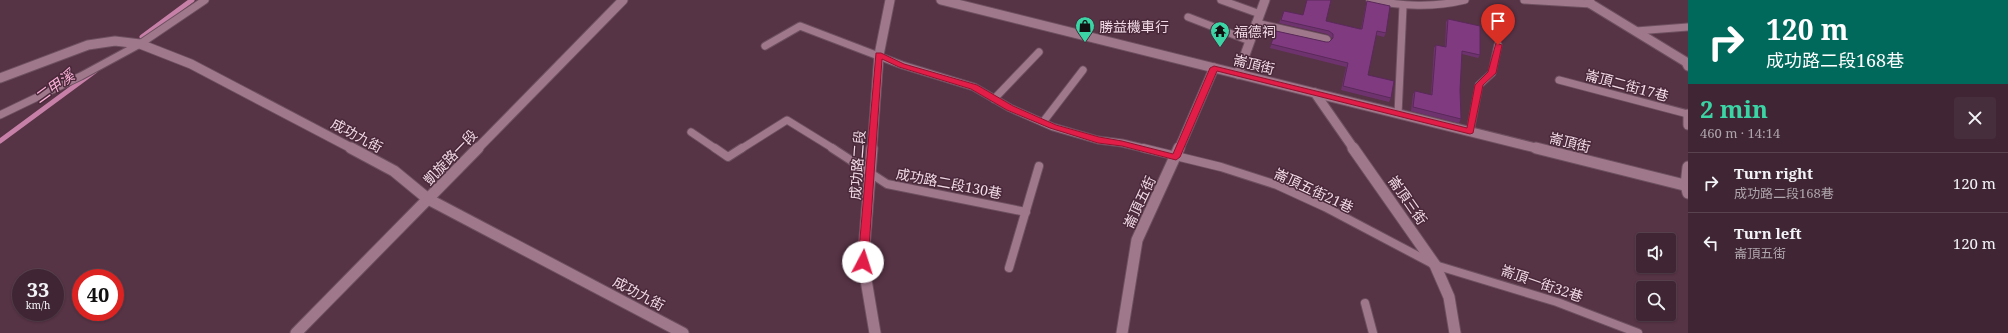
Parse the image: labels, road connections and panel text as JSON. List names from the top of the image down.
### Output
{
  "streets": {
    "street": [
      "崙頂街",
      "成功九街",
      "凱旋路一段",
      "成功路二段",
      "崙頂三街",
      "崙頂五街"
    ],
    "lane": [
      "崙頂二街17巷",
      "成功路二段130巷",
      "崙頂五街21巷",
      "崙頂一街32巷"
    ]
  },
  "crossings": [
    ["崙頂街", "崙頂三街"],
    ["崙頂街", "崙頂五街"],
    ["成功九街", "凱旋路一段"],
    ["成功路二段", "成功路二段130巷"],
    ["成功路二段", "崙頂五街21巷"],
    ["崙頂五街21巷", "崙頂三街"],
    ["崙頂五街21巷", "崙頂五街"],
    ["崙頂五街21巷", "崙頂一街32巷"],
    ["崙頂三街", "崙頂一街32巷"]
  ],
  "water": ["二甲溪"],
  "places": {
    "shop": ["勝益機車行"],
    "temple": ["福德祠"]
  },
  "page": {
    "turn": ["120 m", "成功路二段168巷"],
    "heading": ["2 min", "460 m · 14:14"],
    "list": [
      {
        "name": "Turn right",
        "note": "成功路二段168巷",
        "value": "120 m"
      },
      {
        "name": "Turn left",
        "note": "崙頂五街",
        "value": "120 m"
      }
    ],
    "speed": "33 km/h",
    "limit": "40"
  }
}
